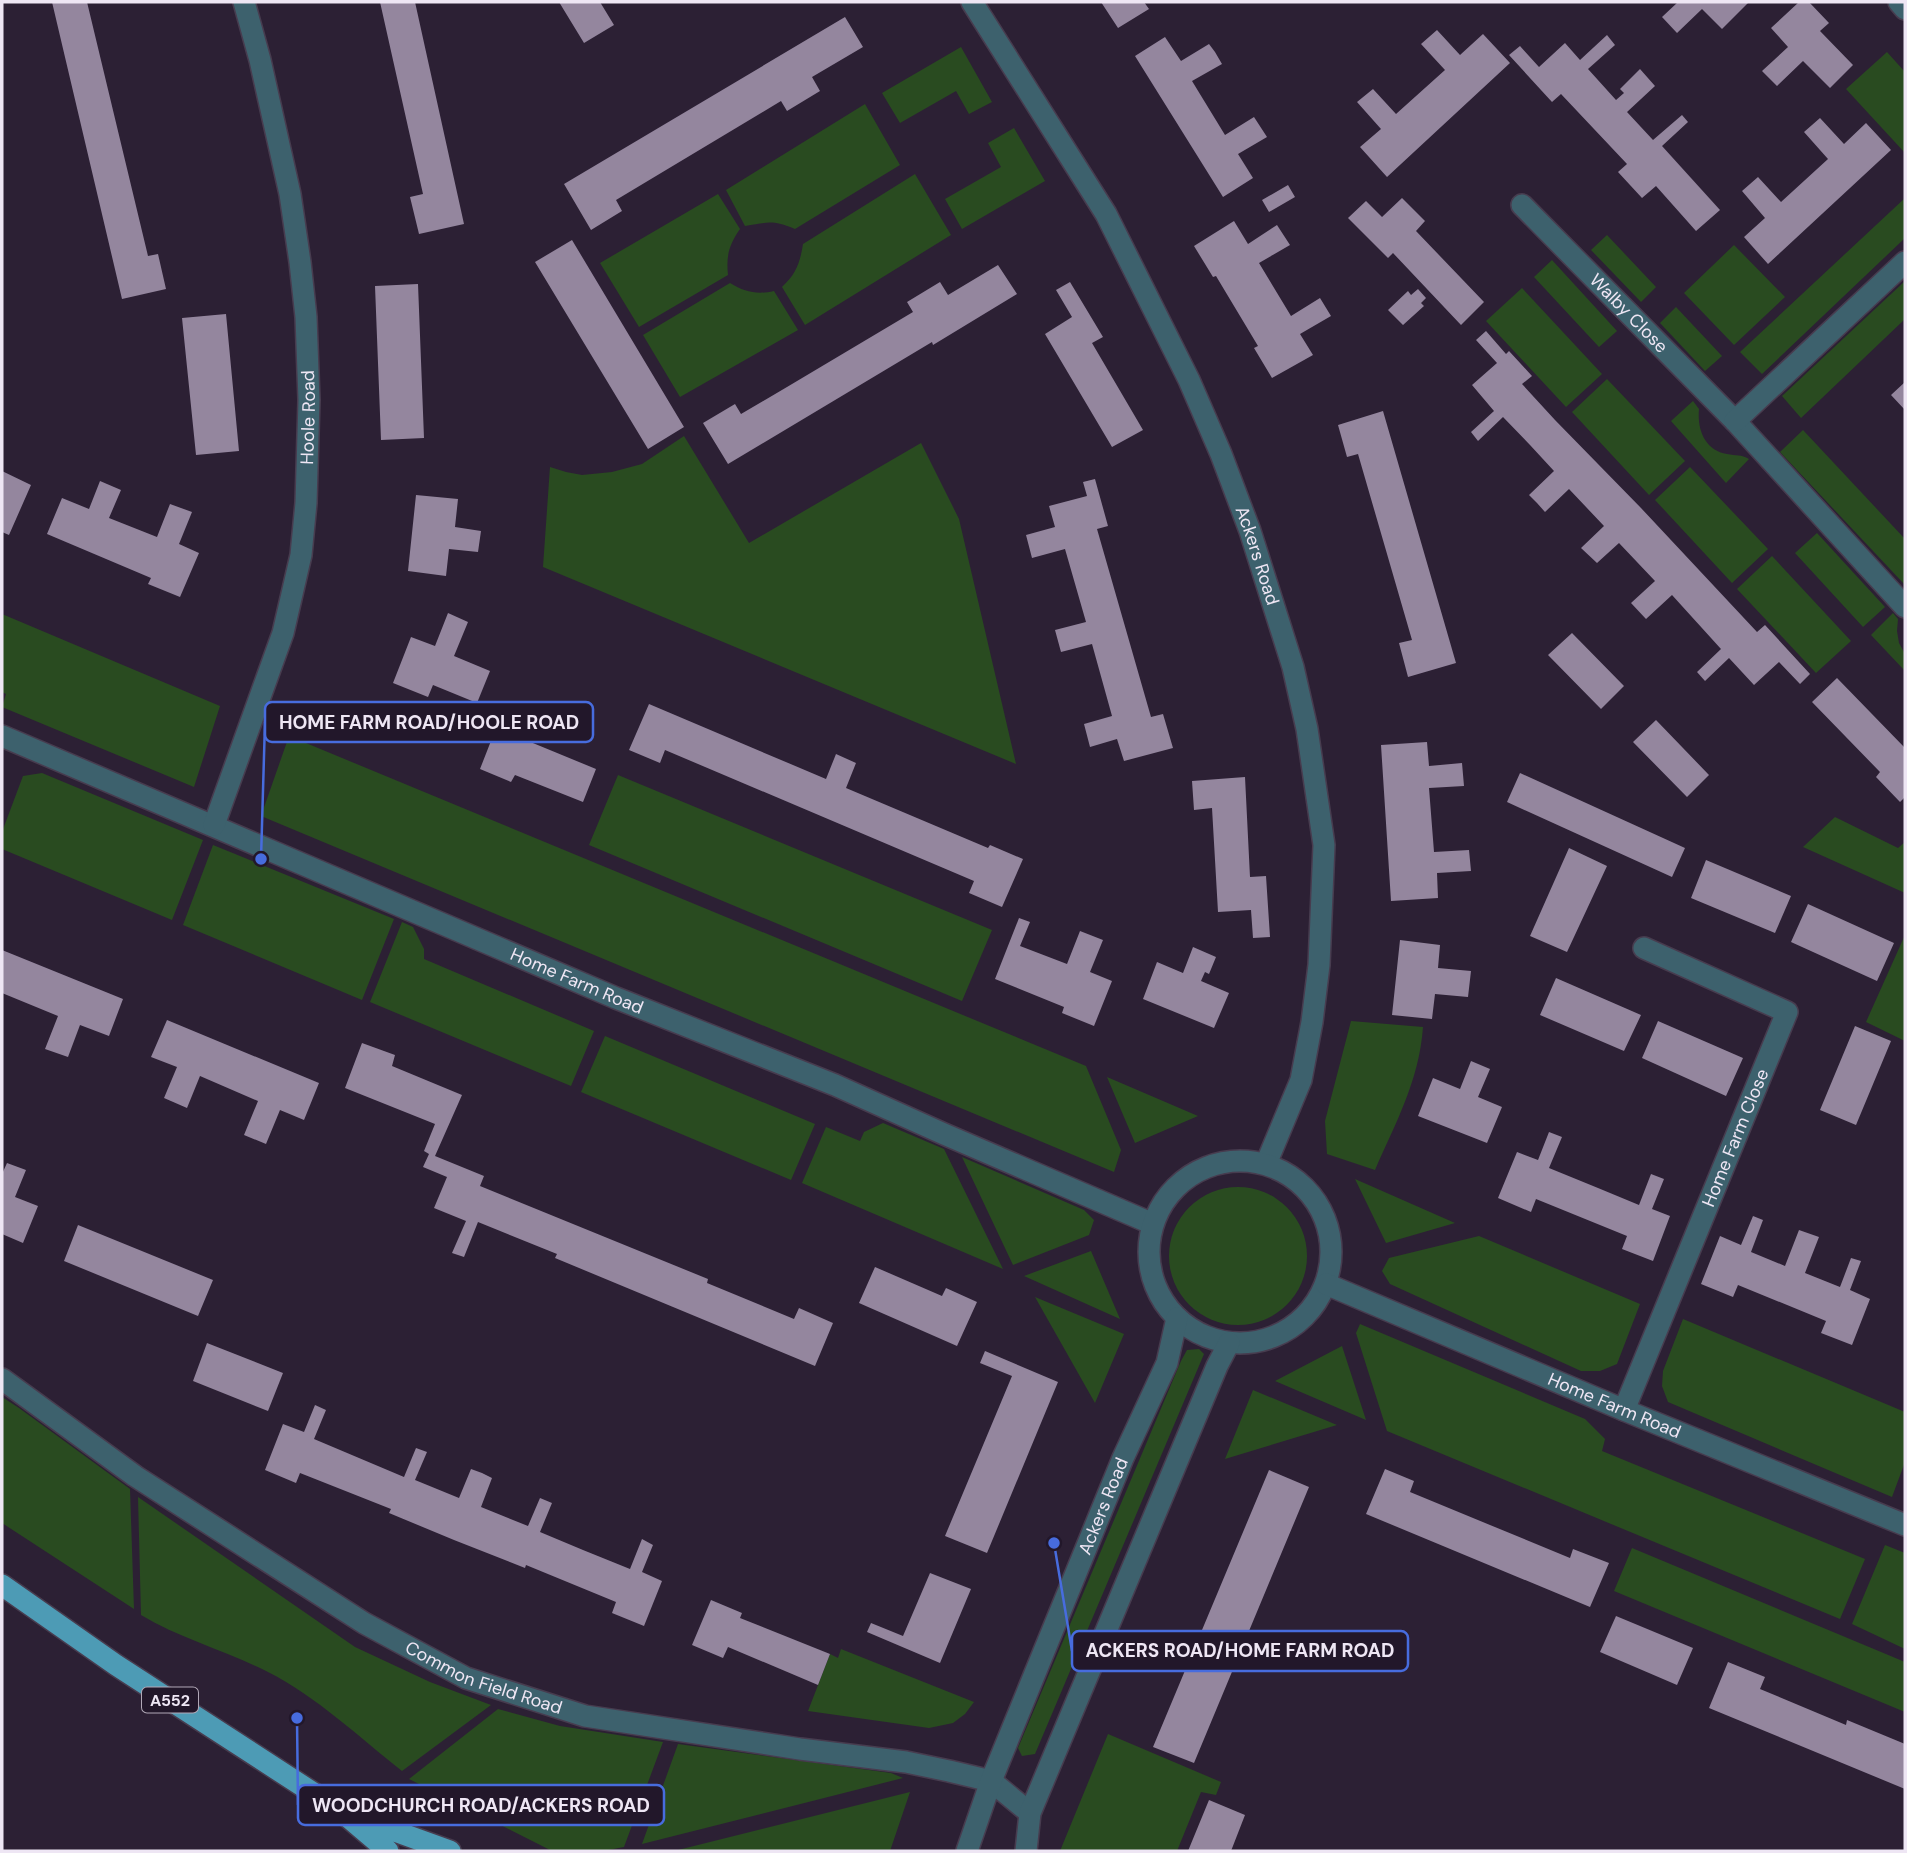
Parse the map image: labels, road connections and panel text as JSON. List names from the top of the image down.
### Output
{
  "streets": {
    "main road": ["A552"],
    "street": [
      "Walby Close",
      "Hoole Road",
      "Ackers Road",
      "Home Farm Road",
      "Home Farm Close",
      "Common Field Road"
    ]
  },
  "crossings": [
    ["Hoole Road", "Home Farm Road"],
    ["Ackers Road", "Home Farm Road"],
    ["Ackers Road", "Common Field Road"],
    ["Home Farm Road", "Home Farm Close"]
  ],
  "places": ["HOME FARM ROAD/HOOLE ROAD", "ACKERS ROAD/HOME FARM ROAD", "WOODCHURCH ROAD/ACKERS ROAD"]
}
